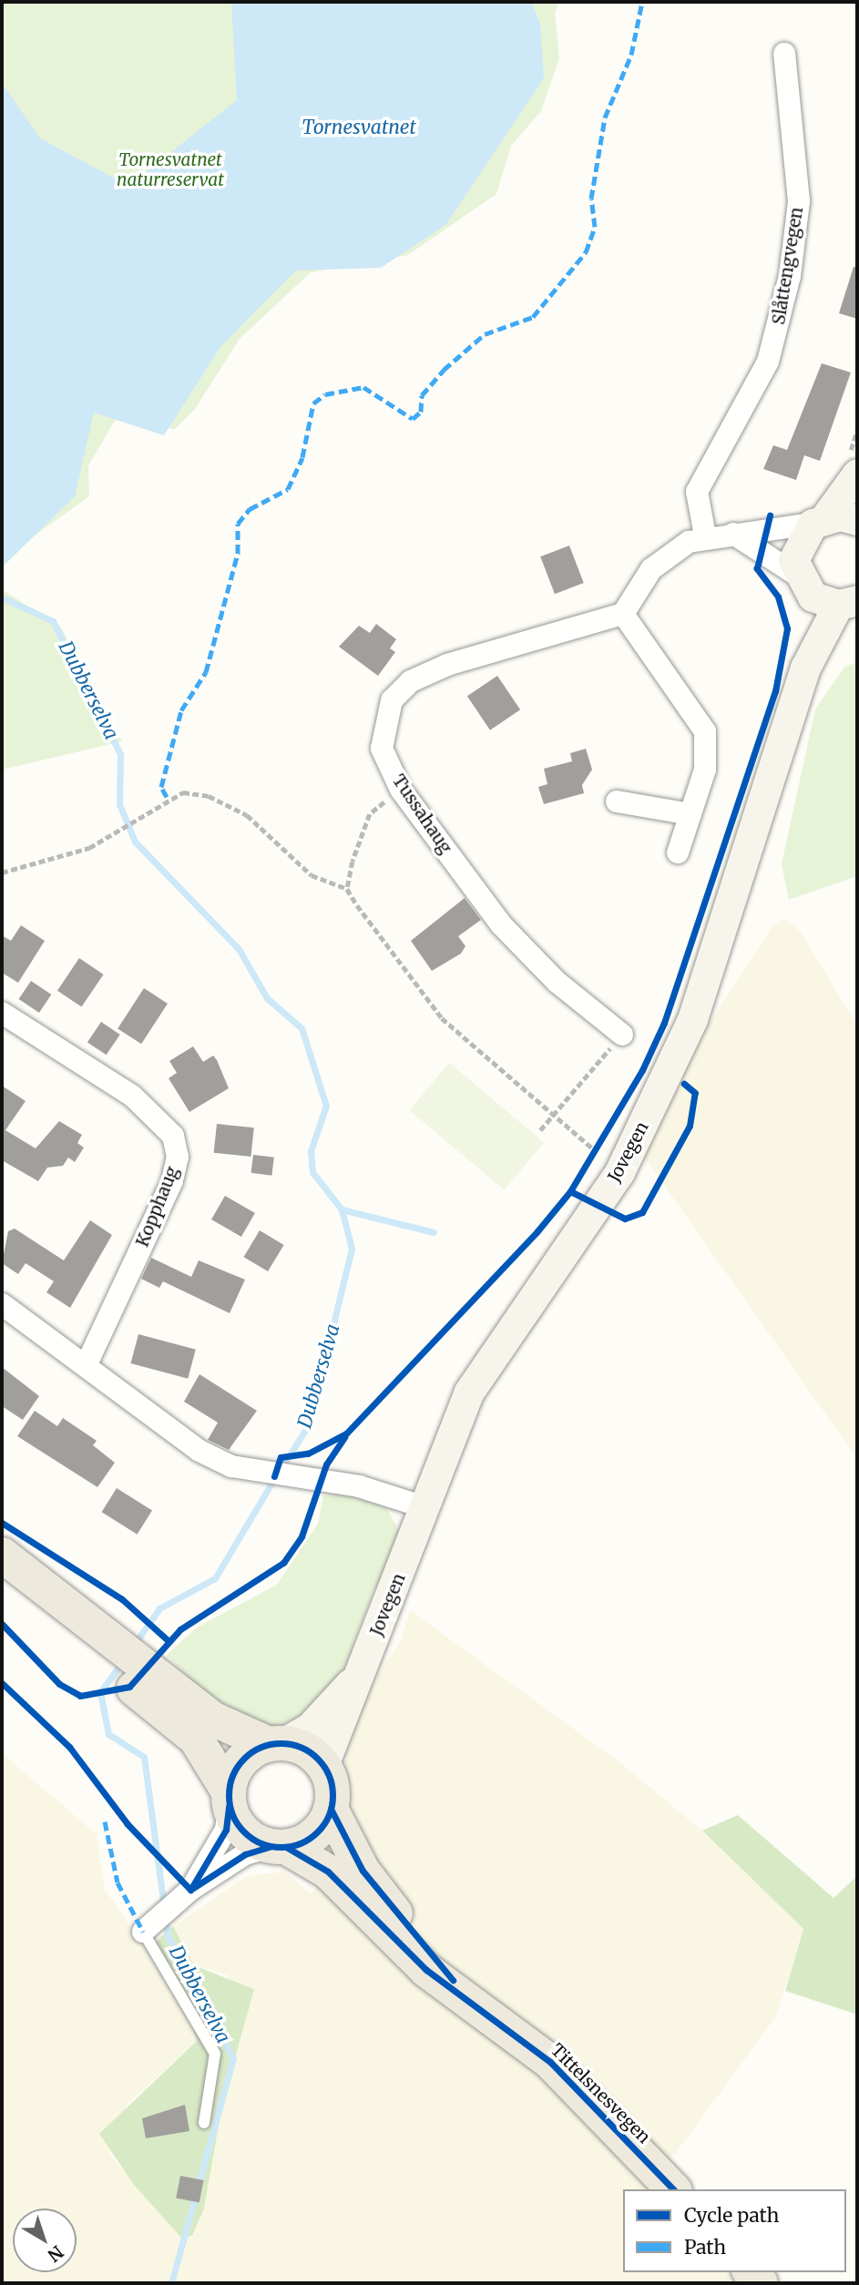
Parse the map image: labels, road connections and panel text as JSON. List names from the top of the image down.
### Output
{
  "streets": {
    "main road": ["Tittelsnesvegen"],
    "street": [
      "Slåttengvegen",
      "Tussahaug",
      "Jovegen",
      "Kopphaug"
    ]
  },
  "crossings": [
    ["Jovegen", "Tittelsnesvegen"]
  ],
  "water": ["Tornesvatnet", "Dubberselva"],
  "parks": ["Tornesvatnet naturreservat"],
  "legend": ["Cycle path", "Path"],
  "north": "bottom right"
}
